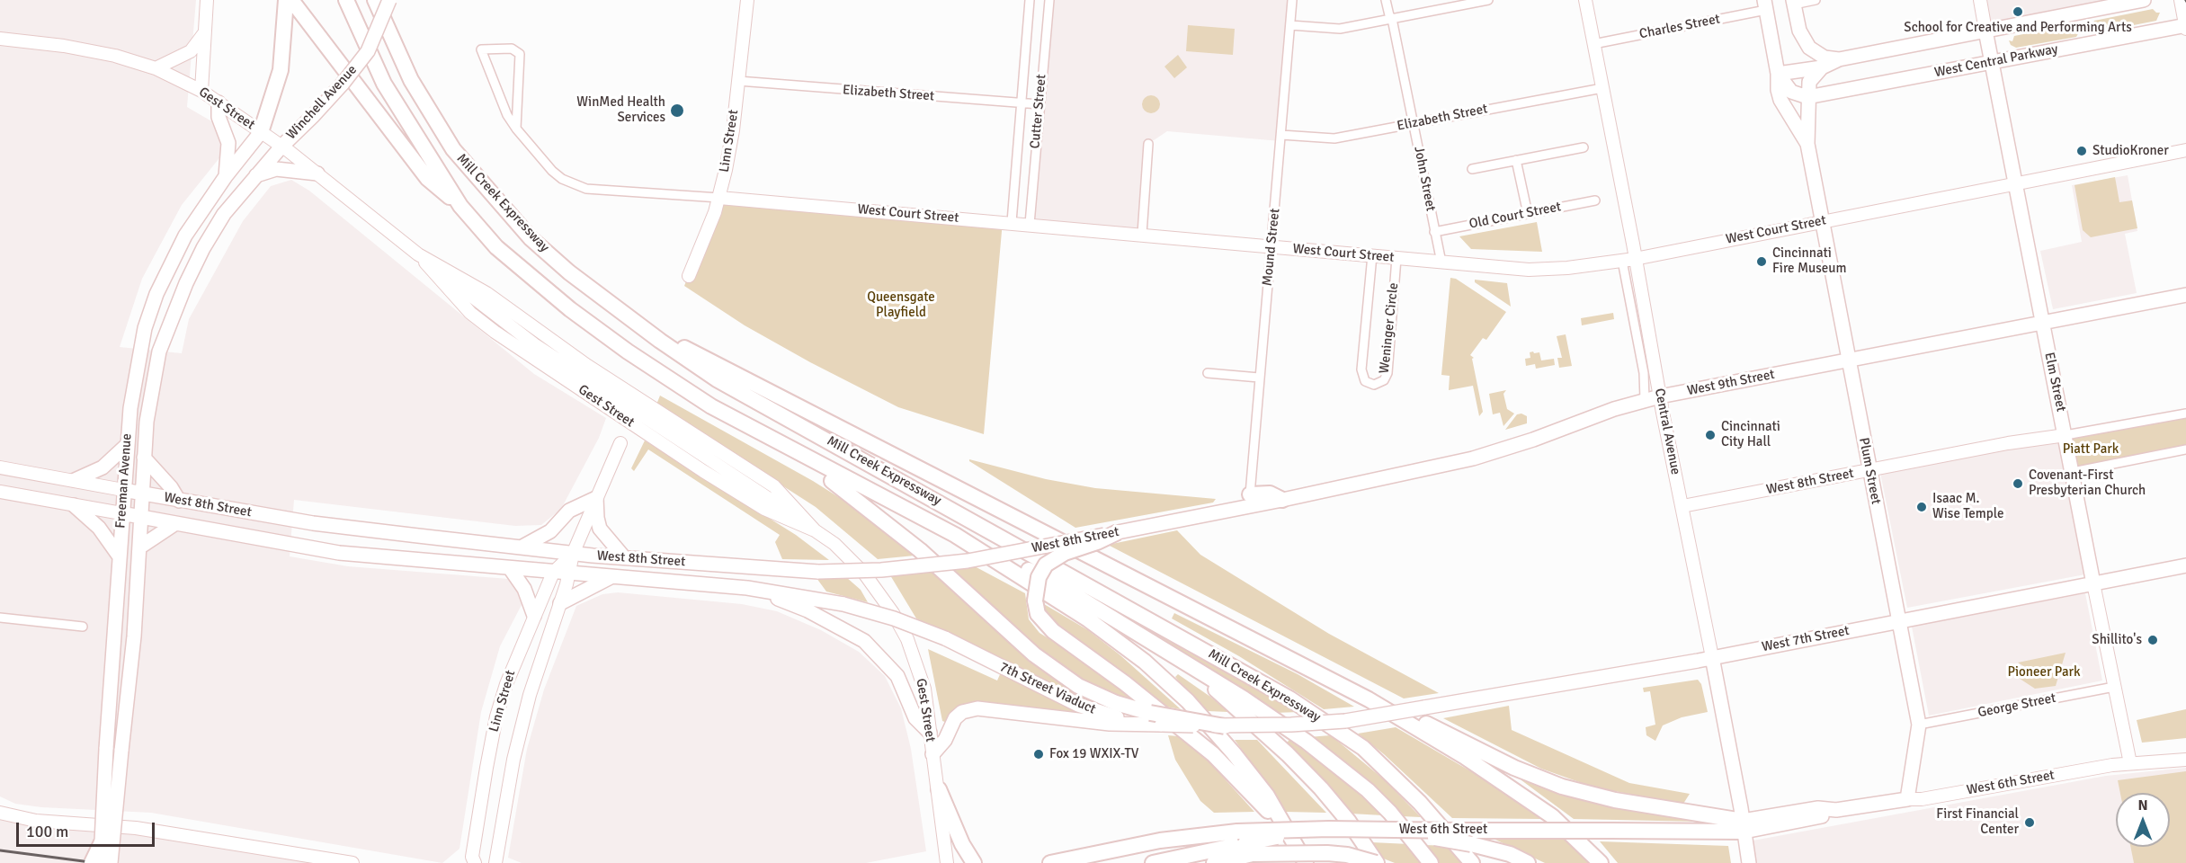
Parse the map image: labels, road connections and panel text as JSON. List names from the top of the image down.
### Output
{
  "streets": {
    "highway": ["Mill Creek Expressway", "West 6th Street"],
    "main road": [
      "West Central Parkway",
      "Winchell Avenue",
      "Elm Street",
      "West 9th Street",
      "Central Avenue",
      "Plum Street",
      "Freeman Avenue",
      "West 8th Street",
      "West 7th Street",
      "7th Street Viaduct"
    ],
    "street": [
      "Charles Street",
      "Elizabeth Street",
      "Gest Street",
      "Cutter Street",
      "Linn Street",
      "John Street",
      "West Court Street",
      "Old Court Street",
      "Mound Street",
      "Weninger Circle",
      "George Street"
    ]
  },
  "crossings": [
    ["Charles Street", "Central Avenue"],
    ["West Central Parkway", "Elm Street"],
    ["Elizabeth Street", "Cutter Street"],
    ["Elizabeth Street", "Linn Street"],
    ["Elizabeth Street", "John Street"],
    ["Elizabeth Street", "Mound Street"],
    ["Elizabeth Street", "Central Avenue"],
    ["Winchell Avenue", "Gest Street"],
    ["Winchell Avenue", "Freeman Avenue"],
    ["Gest Street", "Freeman Avenue"],
    ["Cutter Street", "West Court Street"],
    ["Linn Street", "West Court Street"],
    ["Linn Street", "West 8th Street"],
    ["John Street", "West Court Street"],
    ["John Street", "Old Court Street"],
    ["West Court Street", "Mound Street"],
    ["West Court Street", "Weninger Circle"],
    ["West Court Street", "Elm Street"],
    ["West Court Street", "Central Avenue"],
    ["West Court Street", "Plum Street"],
    ["Elm Street", "West 9th Street"],
    ["Elm Street", "West 8th Street"],
    ["Elm Street", "West 7th Street"],
    ["Elm Street", "George Street"],
    ["Elm Street", "West 6th Street"],
    ["West 9th Street", "Central Avenue"],
    ["West 9th Street", "Plum Street"],
    ["West 9th Street", "West 8th Street"],
    ["Central Avenue", "West 8th Street"],
    ["Central Avenue", "West 7th Street"],
    ["Central Avenue", "West 6th Street"],
    ["Plum Street", "West 8th Street"],
    ["Plum Street", "West 7th Street"],
    ["Plum Street", "George Street"],
    ["Plum Street", "West 6th Street"],
    ["Freeman Avenue", "West 8th Street"],
    ["West 8th Street", "7th Street Viaduct"],
    ["West 7th Street", "7th Street Viaduct"]
  ],
  "parks": ["Queensgate Playfield", "Piatt Park", "Pioneer Park"],
  "places": [
    "School for Creative and Performing Arts",
    "WinMed Health Services",
    "StudioKroner",
    "Cincinnati Fire Museum",
    "Cincinnati City Hall",
    "Covenant-First Presbyterian Church",
    "Isaac M. Wise Temple",
    "Shillito's",
    "Fox 19 WXIX-TV",
    "First Financial Center"
  ],
  "scale_bar": "100 m",
  "north": "top"
}
